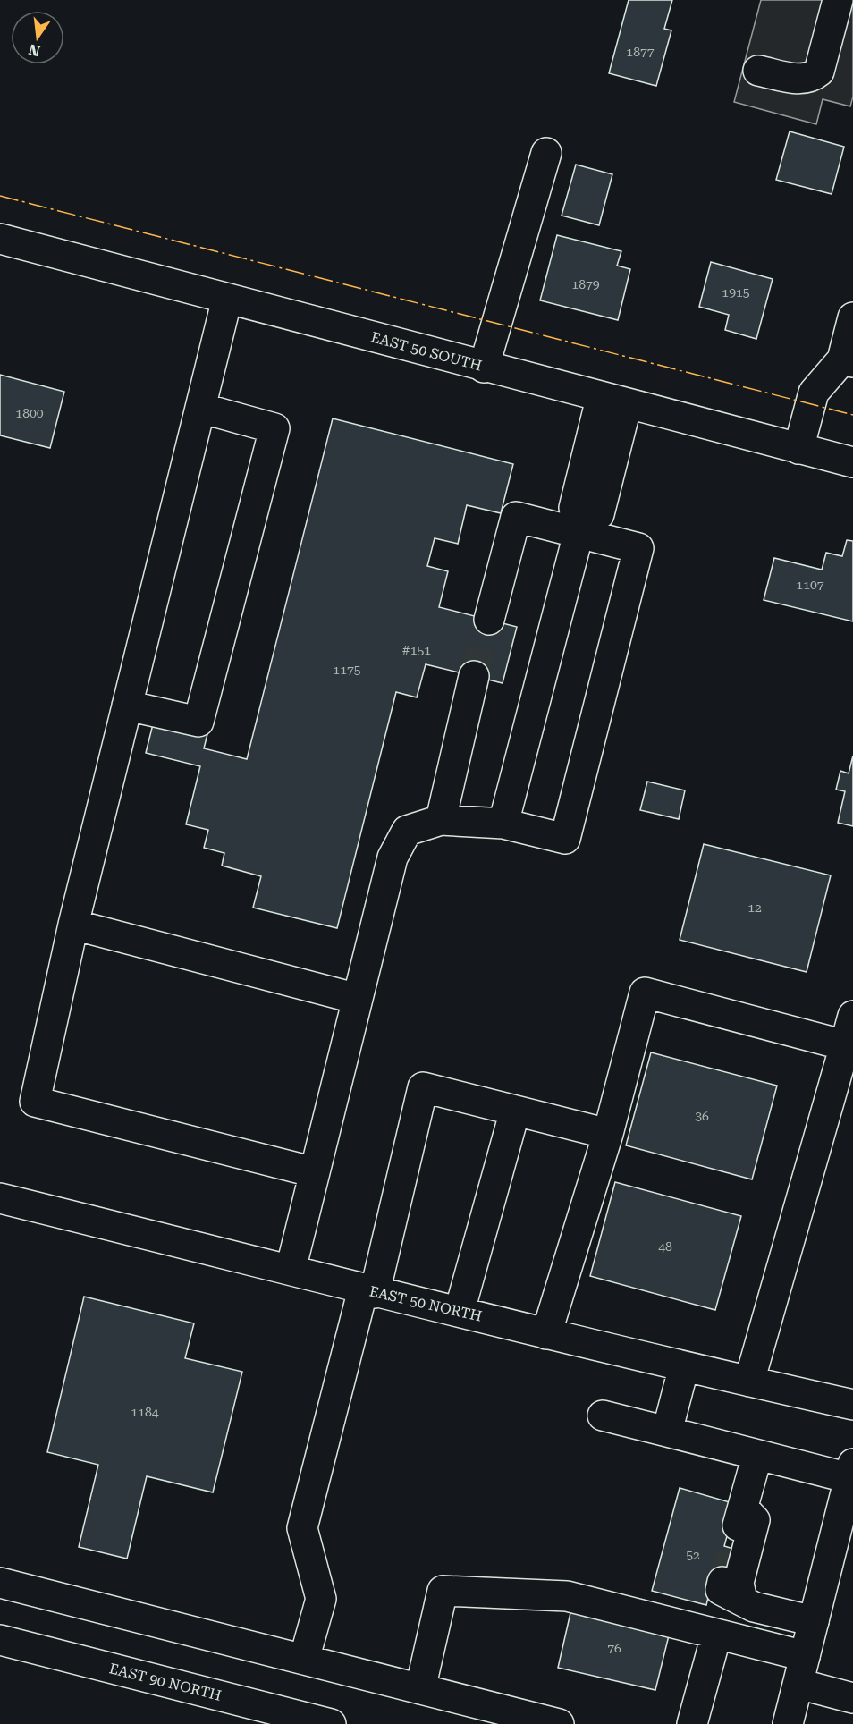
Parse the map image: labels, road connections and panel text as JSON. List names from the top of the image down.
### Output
{
  "streets": {
    "street": ["EAST 50 SOUTH", "EAST 50 NORTH", "EAST 90 NORTH"]
  },
  "house_numbers": [
    "1877",
    "1879",
    "1915",
    "1800",
    "1107",
    "#151",
    "1175",
    "12",
    "36",
    "48",
    "1184",
    "52",
    "76"
  ],
  "north": "bottom"
}
